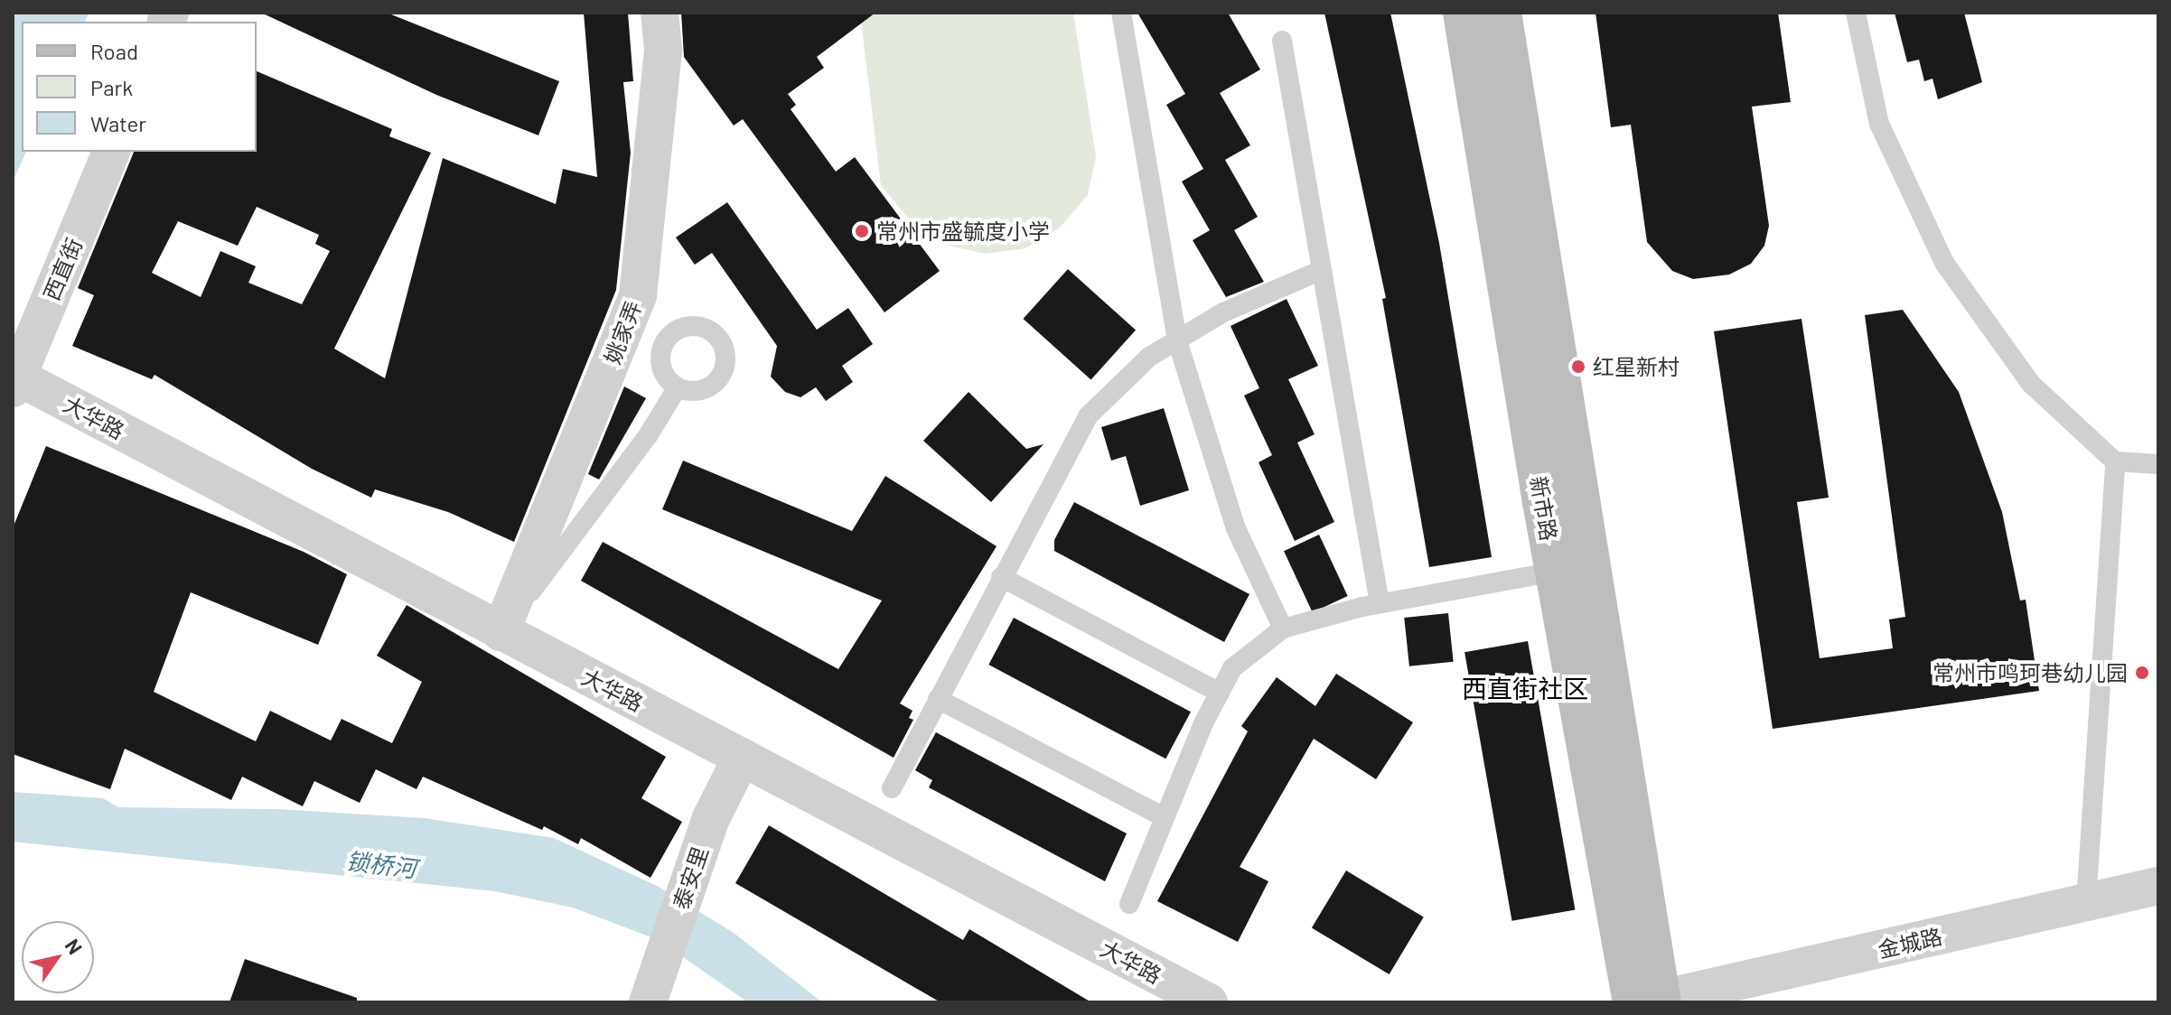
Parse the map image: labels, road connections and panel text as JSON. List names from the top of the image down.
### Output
{
  "streets": {
    "street": [
      "西直街",
      "姚家弄",
      "大华路",
      "新市路",
      "泰安里",
      "金城路"
    ]
  },
  "crossings": [
    ["西直街", "大华路"],
    ["姚家弄", "大华路"],
    ["大华路", "泰安里"],
    ["新市路", "金城路"]
  ],
  "districts": ["西直街社区"],
  "water": ["锁桥河"],
  "places": ["常州市盛毓度小学", "红星新村", "常州市鸣珂巷幼儿园"],
  "legend": ["Road", "Park", "Water"],
  "north": "top right"
}
